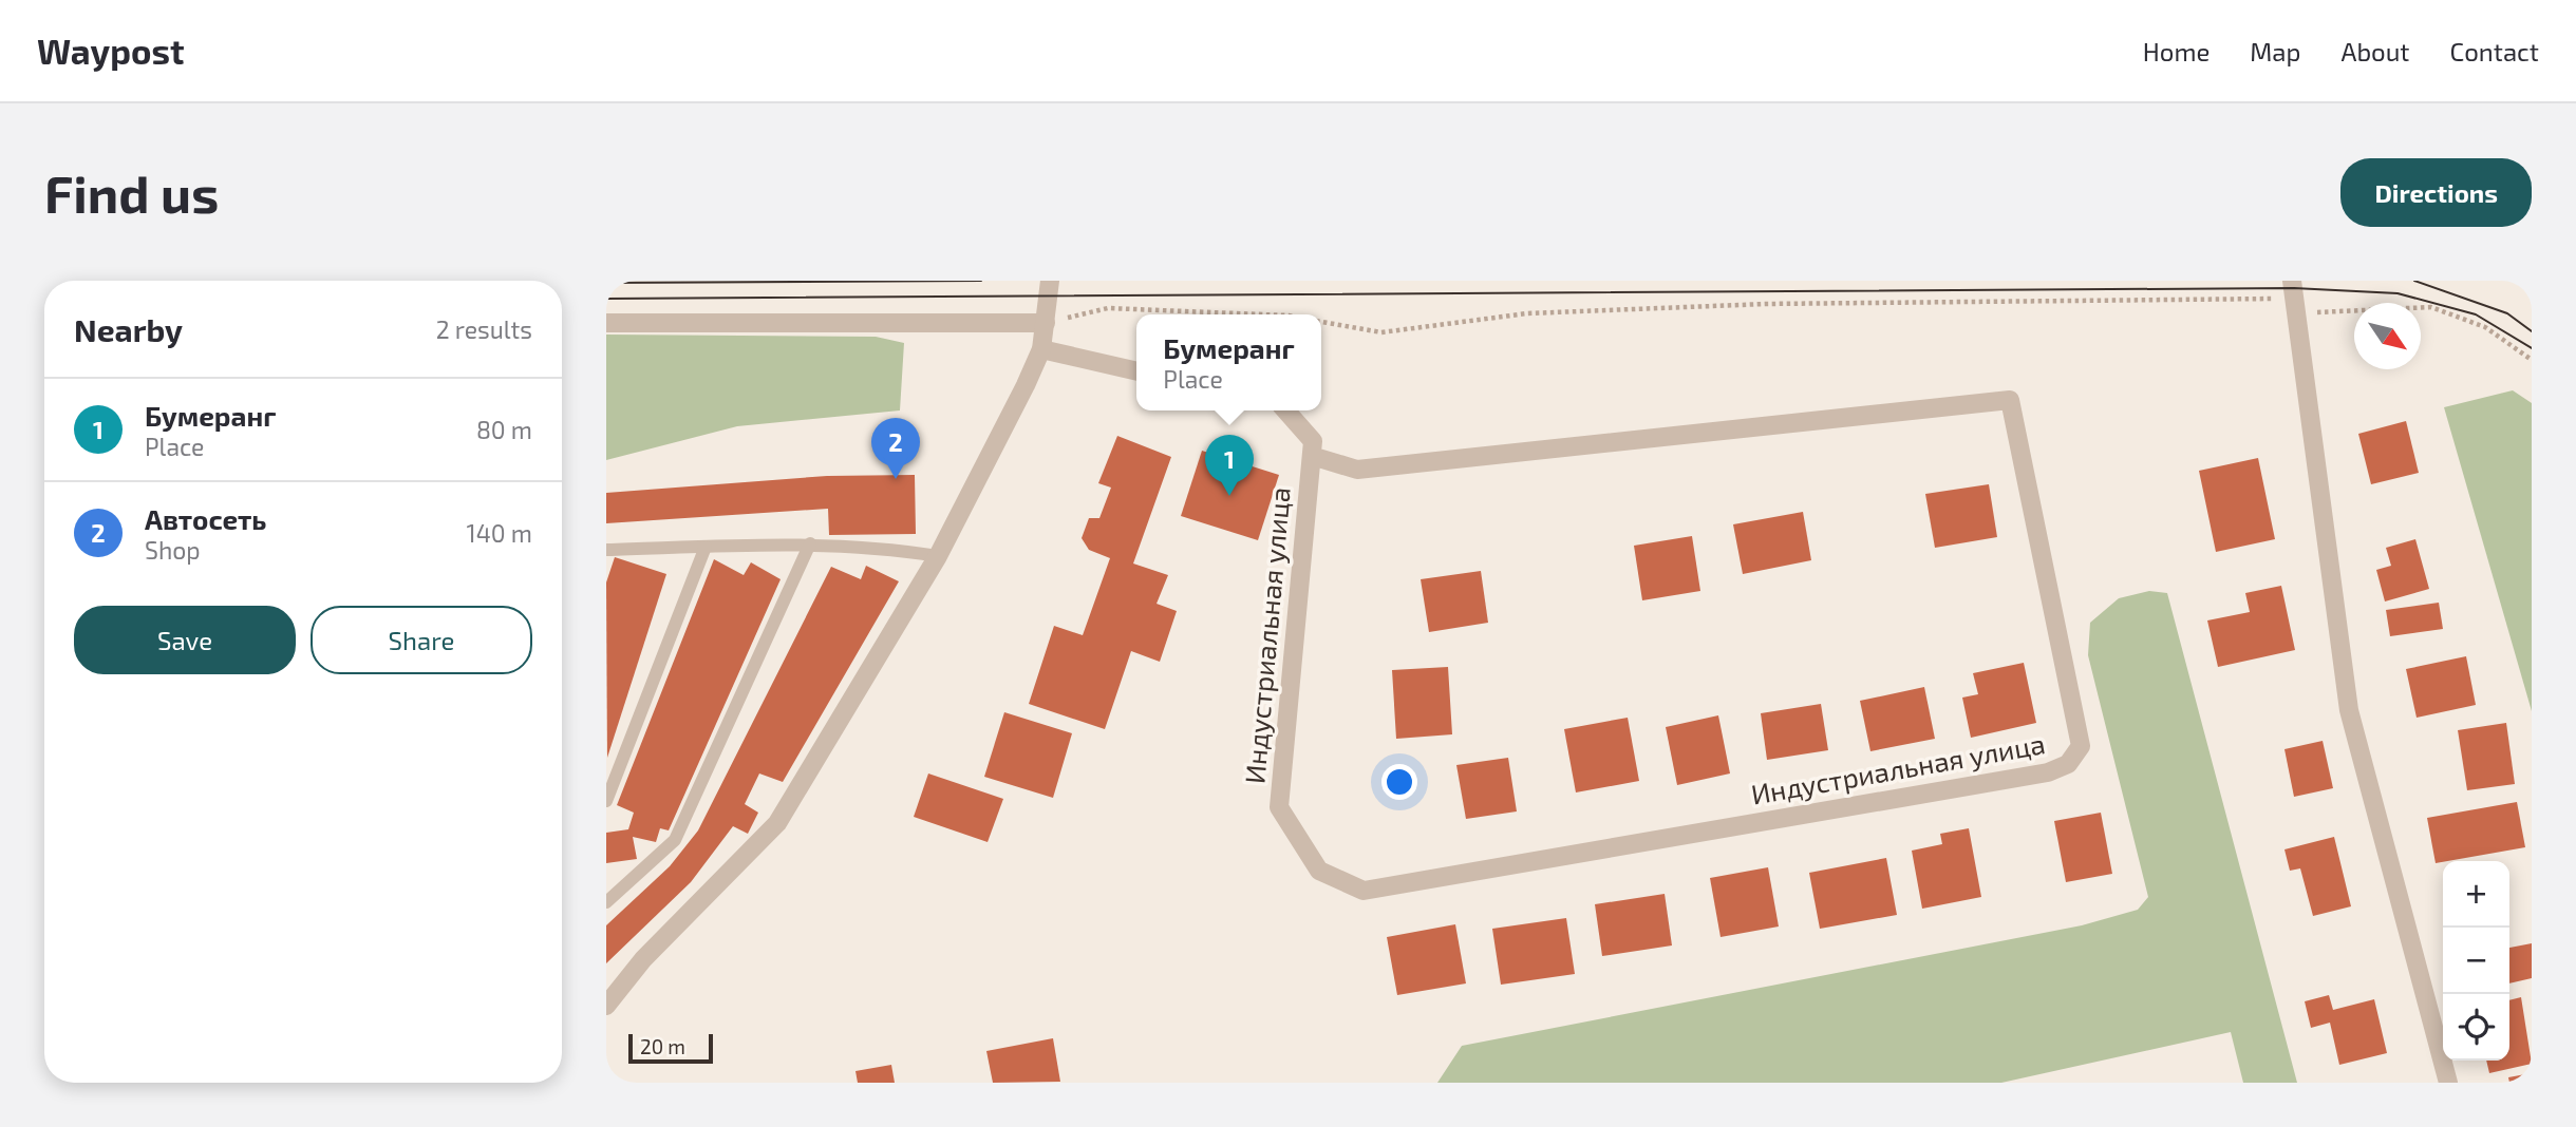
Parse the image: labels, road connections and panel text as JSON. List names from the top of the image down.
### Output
{
  "streets": {
    "street": ["Индустриальная улица"]
  },
  "scale_bar": "20 m",
  "north": "bottom right",
  "page": {
    "header": "Waypost",
    "nav": [
      "Home",
      "Map",
      "About",
      "Contact"
    ],
    "buttons": [
      "Directions",
      ["Save", "Share"]
    ],
    "title": "Find us",
    "heading": ["Nearby", "2 results"],
    "popup": ["Бумеранг", "Place"],
    "list": [
      {
        "mark": "1",
        "name": "Бумеранг",
        "note": "Place",
        "value": "80 m"
      },
      {
        "mark": "2",
        "name": "Автосеть",
        "note": "Shop",
        "value": "140 m"
      }
    ],
    "pins": ["2", "1"],
    "map_buttons": ["+", "−"],
    "scale": "20 m"
  }
}
